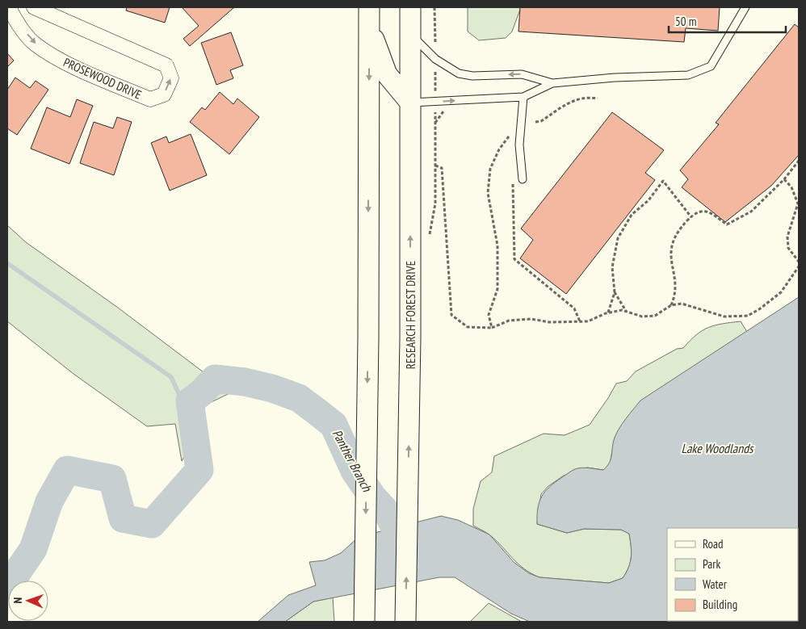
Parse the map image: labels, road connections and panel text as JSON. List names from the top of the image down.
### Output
{
  "streets": {
    "main road": ["RESEARCH FOREST DRIVE"],
    "street": ["PROSEWOOD DRIVE"]
  },
  "water": ["Lake Woodlands", "Panther Branch"],
  "legend": [
    "Road",
    "Park",
    "Water",
    "Building"
  ],
  "scale_bar": "50 m",
  "north": "left"
}
